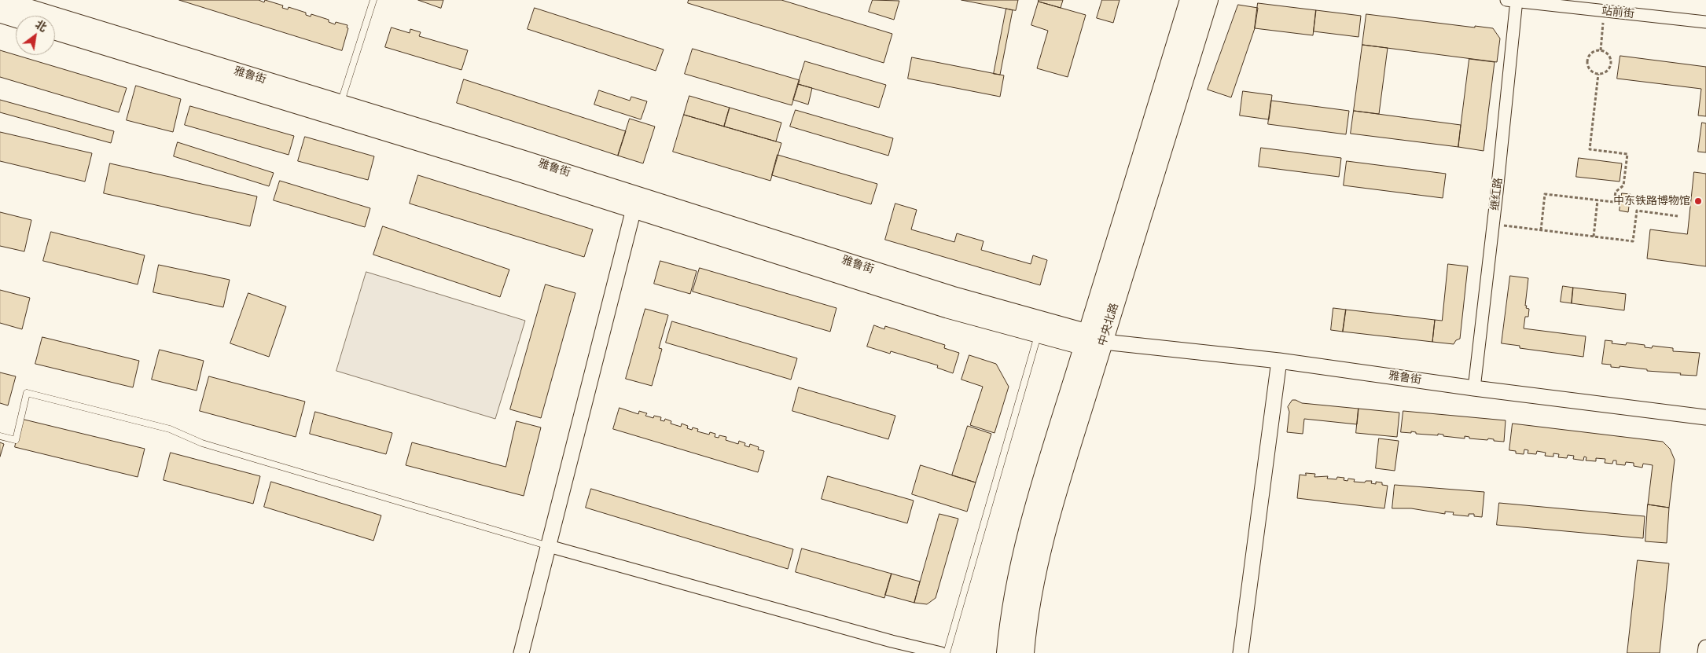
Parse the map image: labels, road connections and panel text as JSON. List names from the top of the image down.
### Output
{
  "streets": {
    "main road": ["雅鲁街", "中央北路"],
    "street": ["站前街", "继红路"]
  },
  "crossings": [
    ["站前街", "继红路"],
    ["雅鲁街", "继红路"],
    ["雅鲁街", "中央北路"]
  ],
  "places": ["中东铁路博物馆"],
  "north": "top right"
}
